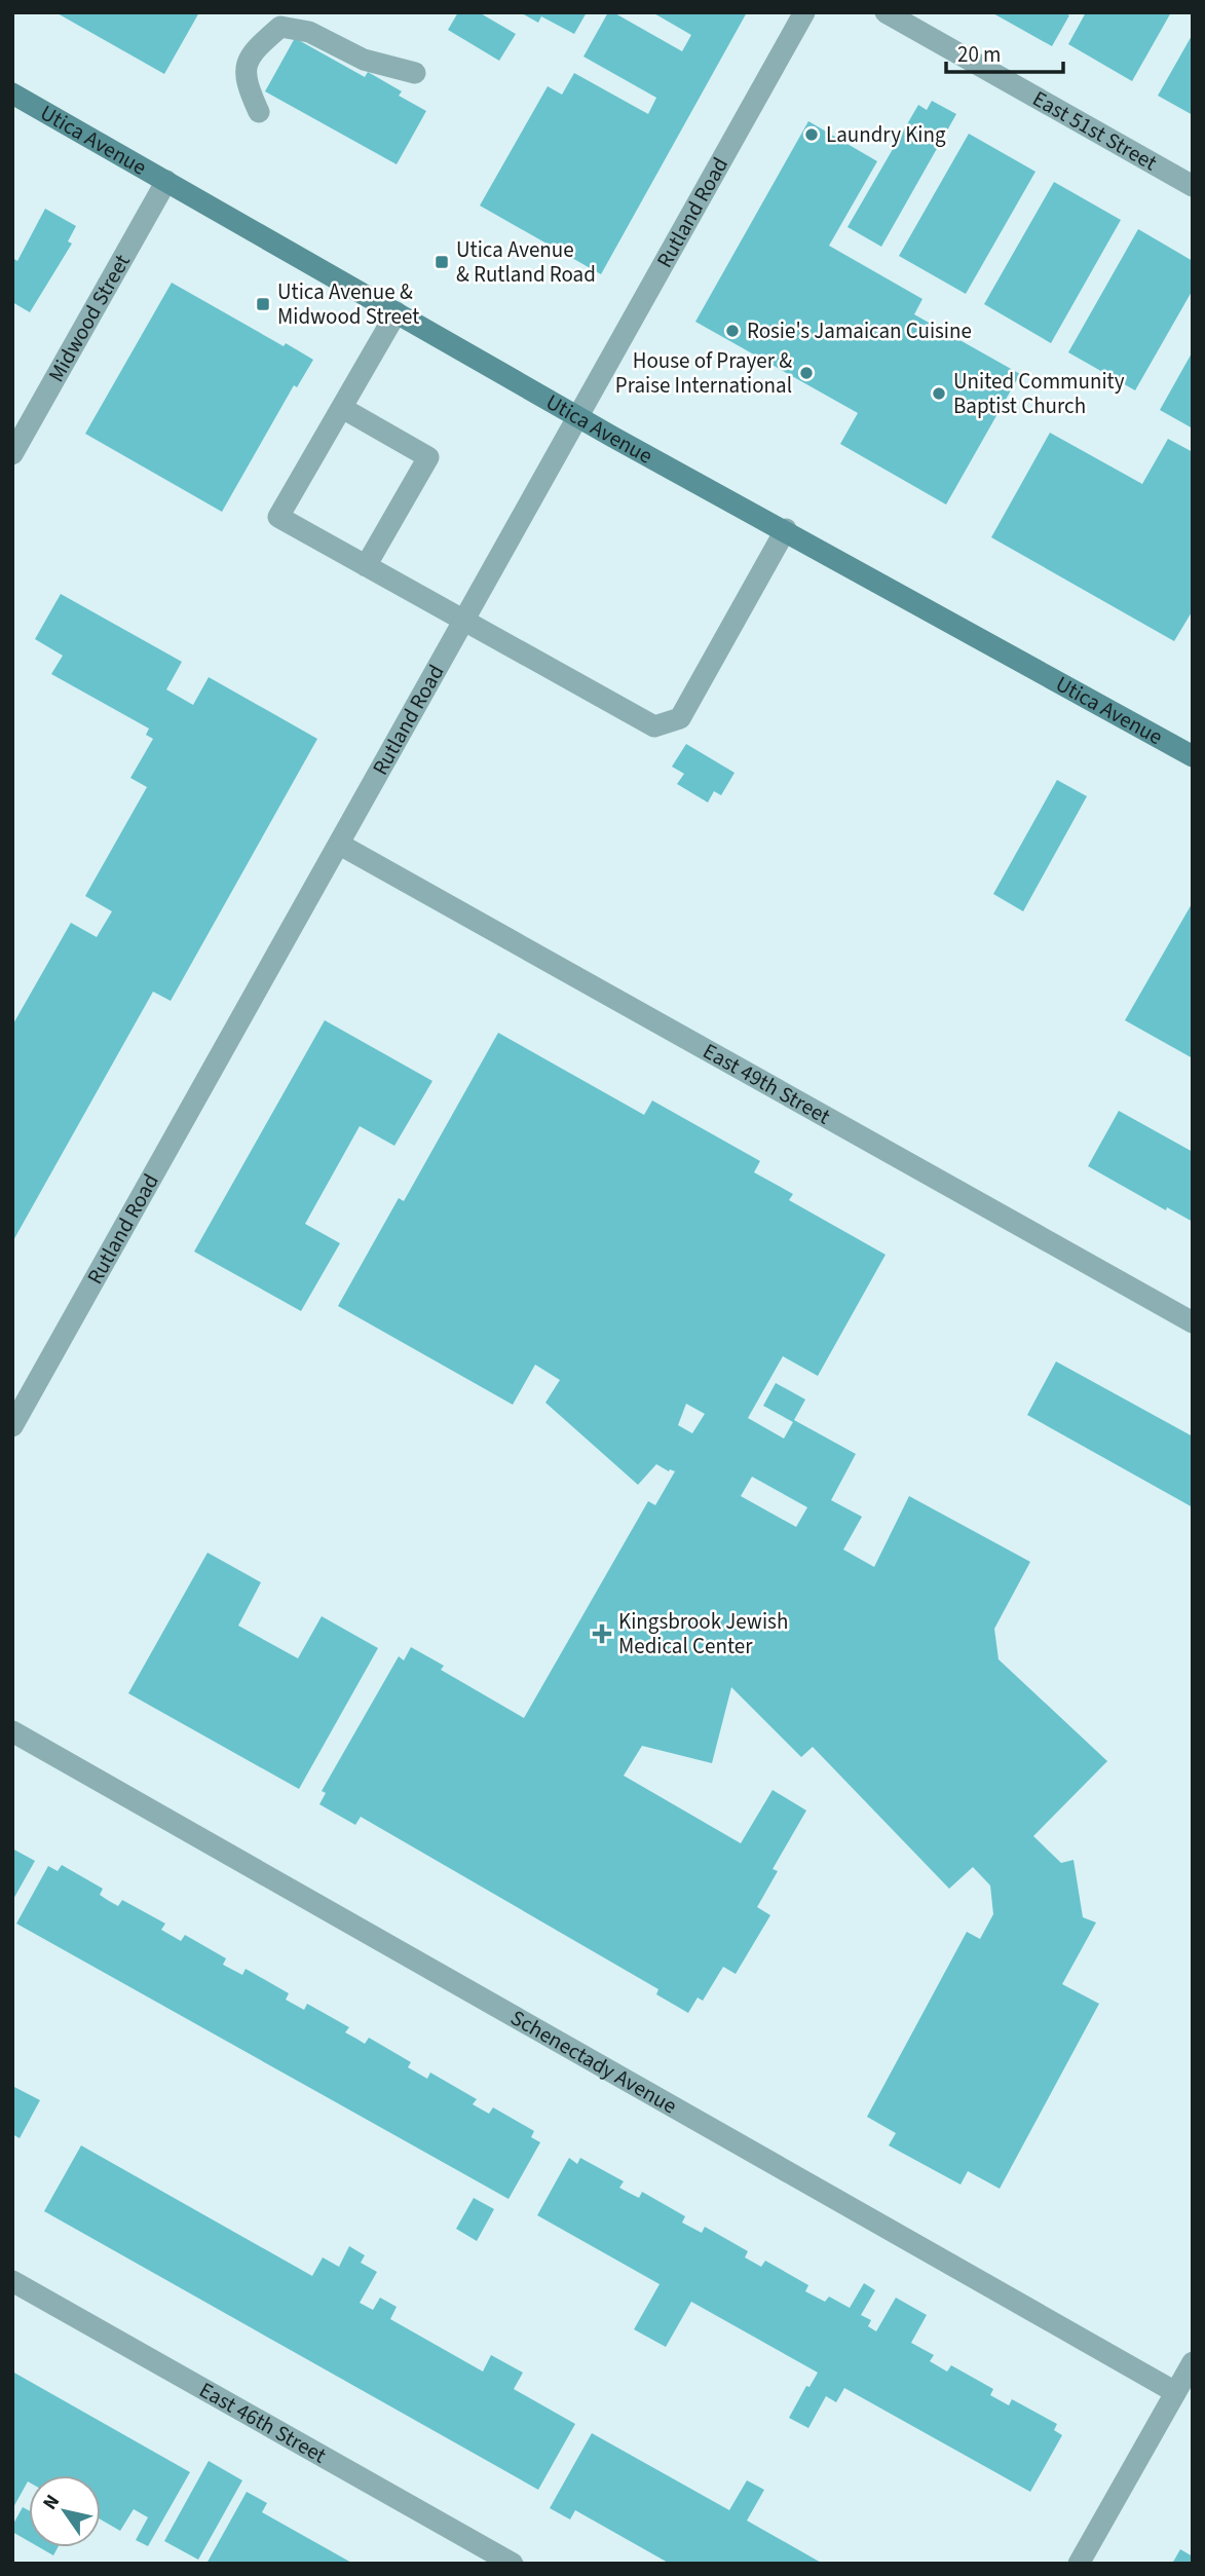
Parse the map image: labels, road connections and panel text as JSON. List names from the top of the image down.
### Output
{
  "streets": {
    "main road": ["Utica Avenue"],
    "street": [
      "East 51st Street",
      "Rutland Road",
      "Midwood Street",
      "East 49th Street",
      "Schenectady Avenue",
      "East 46th Street"
    ]
  },
  "crossings": [
    ["Utica Avenue", "Rutland Road"],
    ["Utica Avenue", "Midwood Street"],
    ["Rutland Road", "East 49th Street"]
  ],
  "places": {
    "other": [
      "Laundry King",
      "Rosie's Jamaican Cuisine",
      "House of Prayer & Praise International",
      "United Community Baptist Church"
    ],
    "transit": ["Utica Avenue & Rutland Road", "Utica Avenue & Midwood Street"],
    "health": ["Kingsbrook Jewish Medical Center"]
  },
  "scale_bar": "20 m",
  "north": "top left"
}
